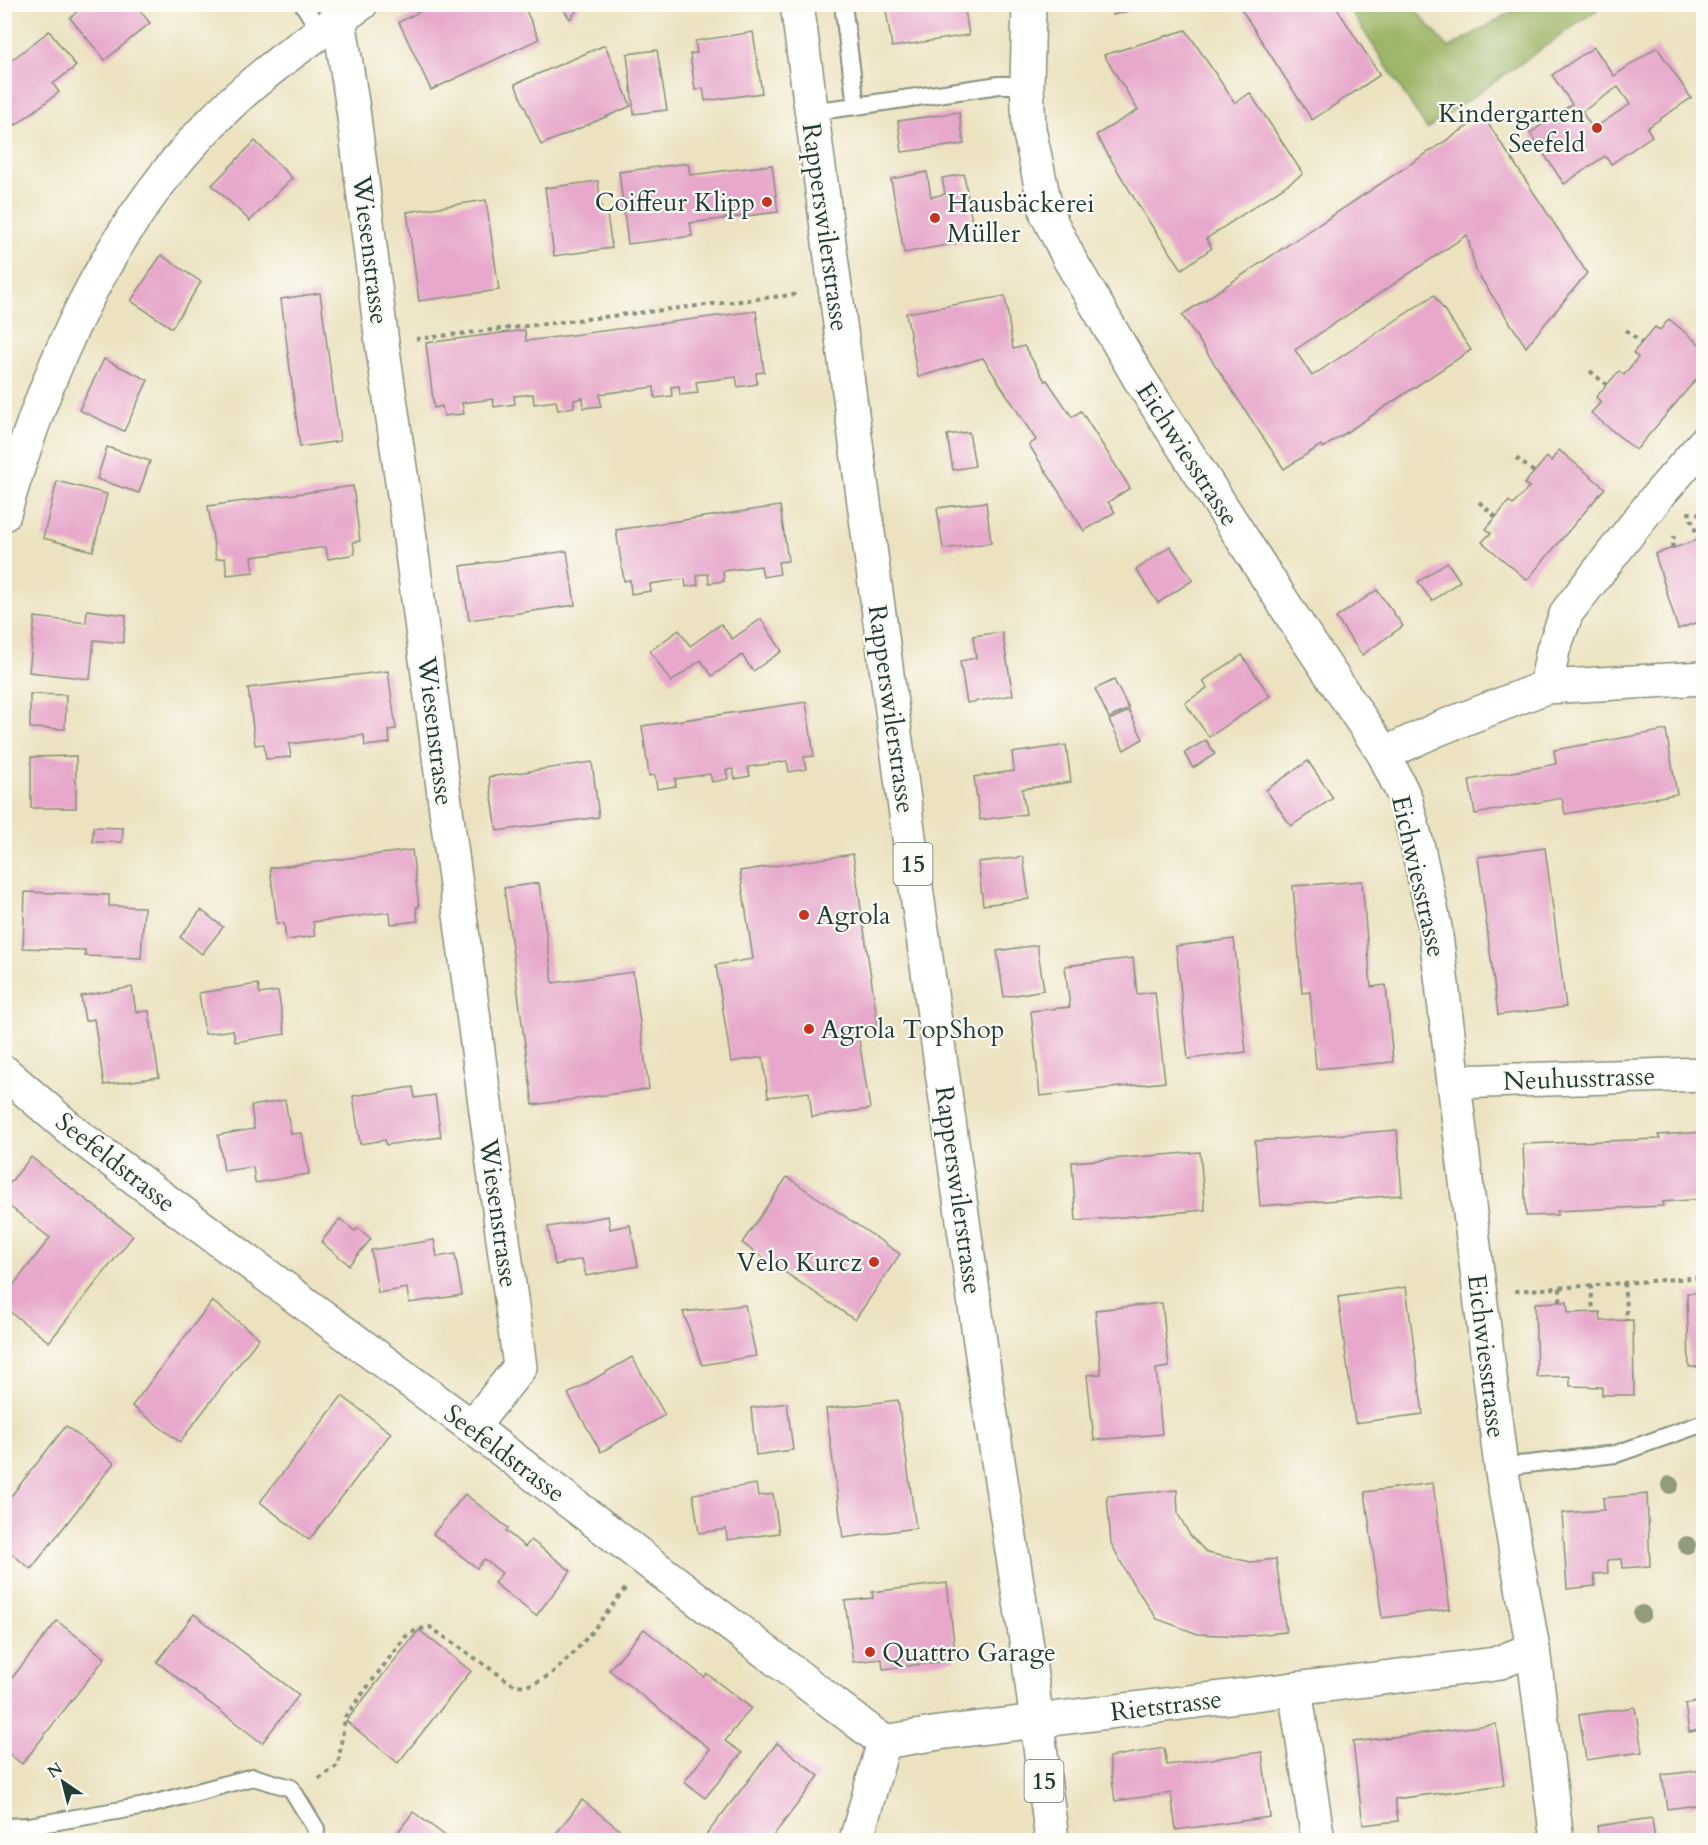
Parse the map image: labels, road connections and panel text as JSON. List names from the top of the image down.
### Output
{
  "streets": {
    "street": [
      "Rapperswilerstrasse",
      "Wiesenstrasse",
      "Eichwiesstrasse",
      "15",
      "Neuhusstrasse",
      "Seefeldstrasse",
      "Rietstrasse"
    ]
  },
  "crossings": [
    ["Rapperswilerstrasse", "Rietstrasse"],
    ["Wiesenstrasse", "Seefeldstrasse"],
    ["Eichwiesstrasse", "Neuhusstrasse"],
    ["Eichwiesstrasse", "Rietstrasse"]
  ],
  "places": [
    "Kindergarten Seefeld",
    "Coiffeur Klipp",
    "Hausbäckerei Müller",
    "Agrola",
    "Agrola TopShop",
    "Velo Kurcz",
    "Quattro Garage"
  ],
  "north": "top left"
}
